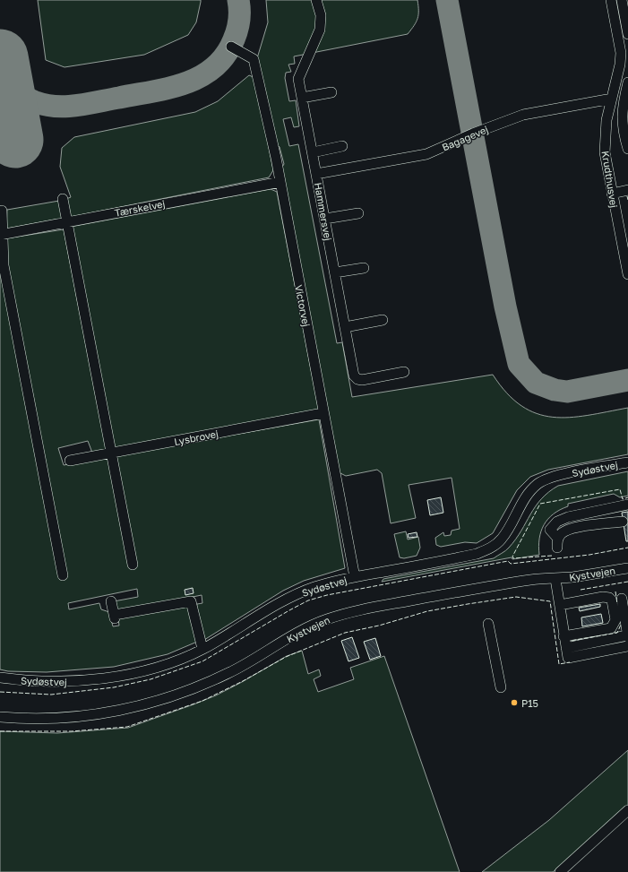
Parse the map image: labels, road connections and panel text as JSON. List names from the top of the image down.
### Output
{
  "streets": {
    "street": [
      "Bagagevej",
      "Krudthusvej",
      "Tærskelvej",
      "Hammersvej",
      "Victorvej",
      "Lysbrovej",
      "Sydøstvej",
      "Kystvejen"
    ]
  },
  "crossings": [
    ["Bagagevej", "Krudthusvej"],
    ["Bagagevej", "Hammersvej"],
    ["Tærskelvej", "Victorvej"],
    ["Victorvej", "Lysbrovej"],
    ["Victorvej", "Sydøstvej"]
  ],
  "places": ["P15"]
}
